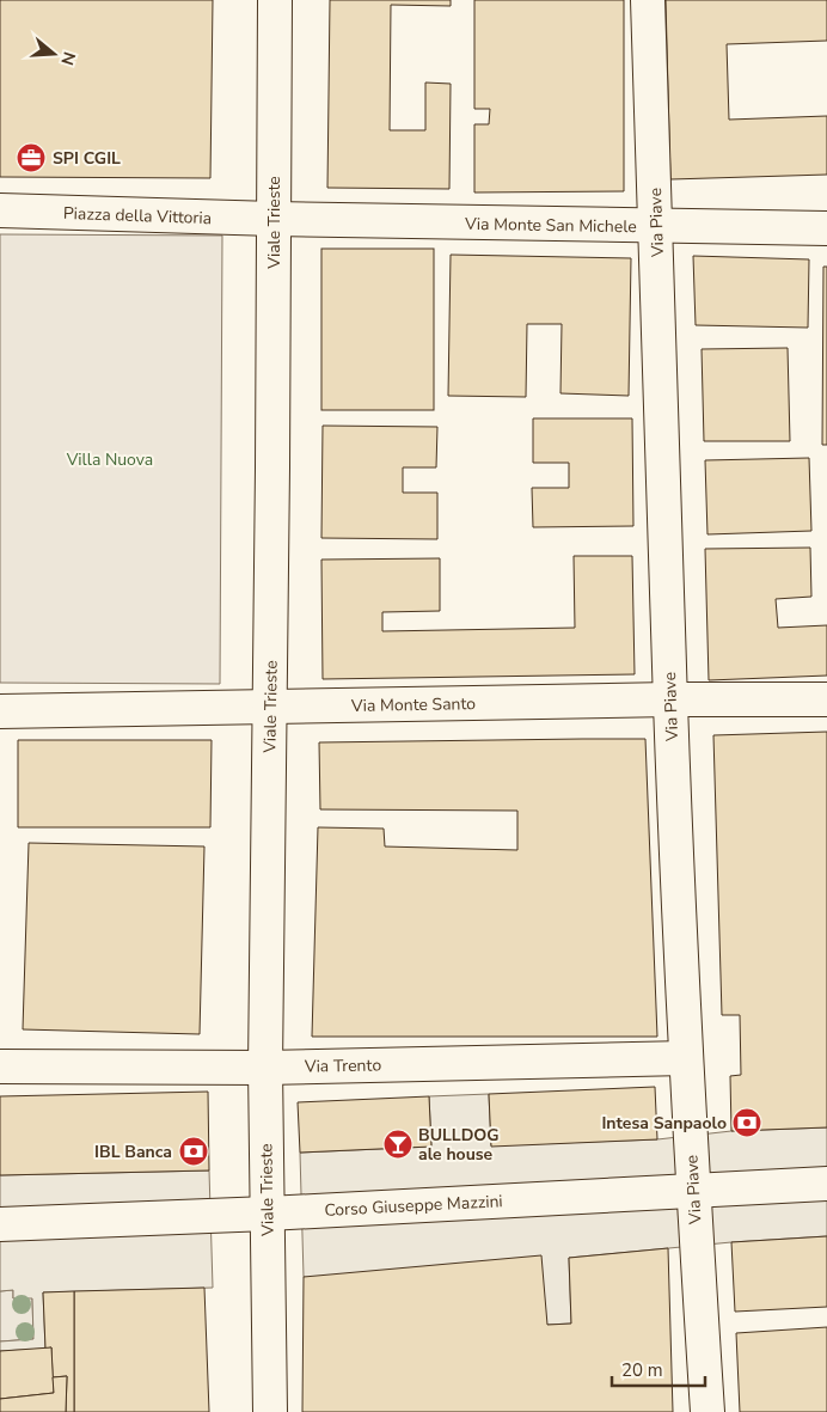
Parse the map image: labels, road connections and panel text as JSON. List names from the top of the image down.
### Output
{
  "streets": {
    "street": [
      "Piazza della Vittoria",
      "Viale Trieste",
      "Via Piave",
      "Via Monte San Michele",
      "Via Monte Santo",
      "Via Trento",
      "Corso Giuseppe Mazzini"
    ]
  },
  "crossings": [
    ["Piazza della Vittoria", "Viale Trieste"],
    ["Piazza della Vittoria", "Via Monte San Michele"],
    ["Viale Trieste", "Via Monte San Michele"],
    ["Viale Trieste", "Via Monte Santo"],
    ["Viale Trieste", "Via Trento"],
    ["Viale Trieste", "Corso Giuseppe Mazzini"],
    ["Via Piave", "Via Monte San Michele"],
    ["Via Piave", "Via Monte Santo"],
    ["Via Piave", "Via Trento"],
    ["Via Piave", "Corso Giuseppe Mazzini"]
  ],
  "parks": ["Villa Nuova"],
  "places": {
    "office": ["SPI CGIL"],
    "bank": ["Intesa Sanpaolo", "IBL Banca"],
    "bar": ["BULLDOG ale house"]
  },
  "scale_bar": "20 m",
  "north": "right"
}
